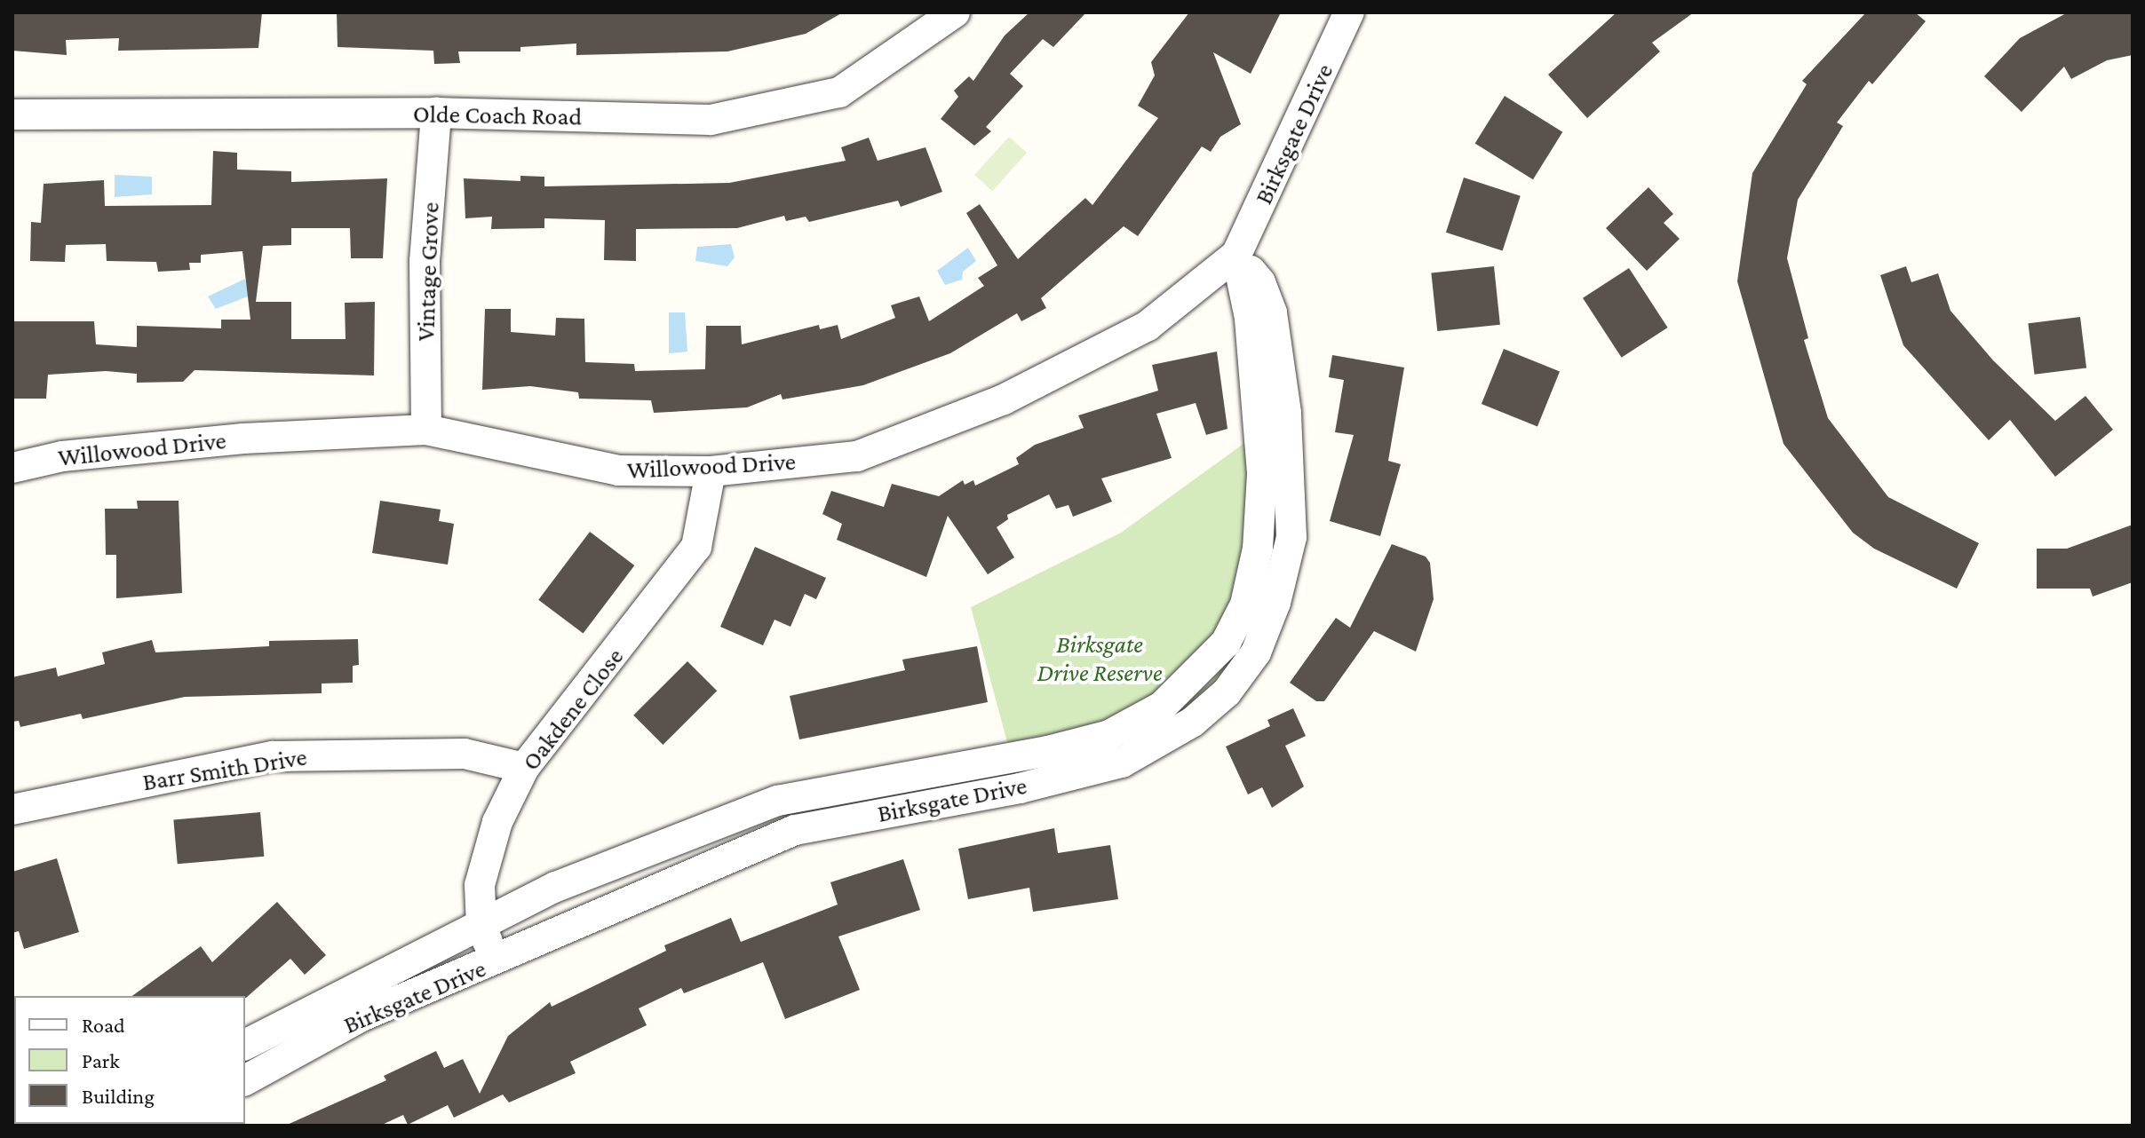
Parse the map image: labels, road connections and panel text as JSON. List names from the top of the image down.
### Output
{
  "streets": {
    "street": [
      "Olde Coach Road",
      "Birksgate Drive",
      "Vintage Grove",
      "Willowood Drive",
      "Oakdene Close",
      "Barr Smith Drive"
    ]
  },
  "crossings": [
    ["Olde Coach Road", "Vintage Grove"],
    ["Birksgate Drive", "Willowood Drive"],
    ["Birksgate Drive", "Oakdene Close"],
    ["Vintage Grove", "Willowood Drive"],
    ["Willowood Drive", "Oakdene Close"],
    ["Oakdene Close", "Barr Smith Drive"]
  ],
  "parks": ["Birksgate Drive Reserve"],
  "legend": ["Road", "Park", "Building"]
}
